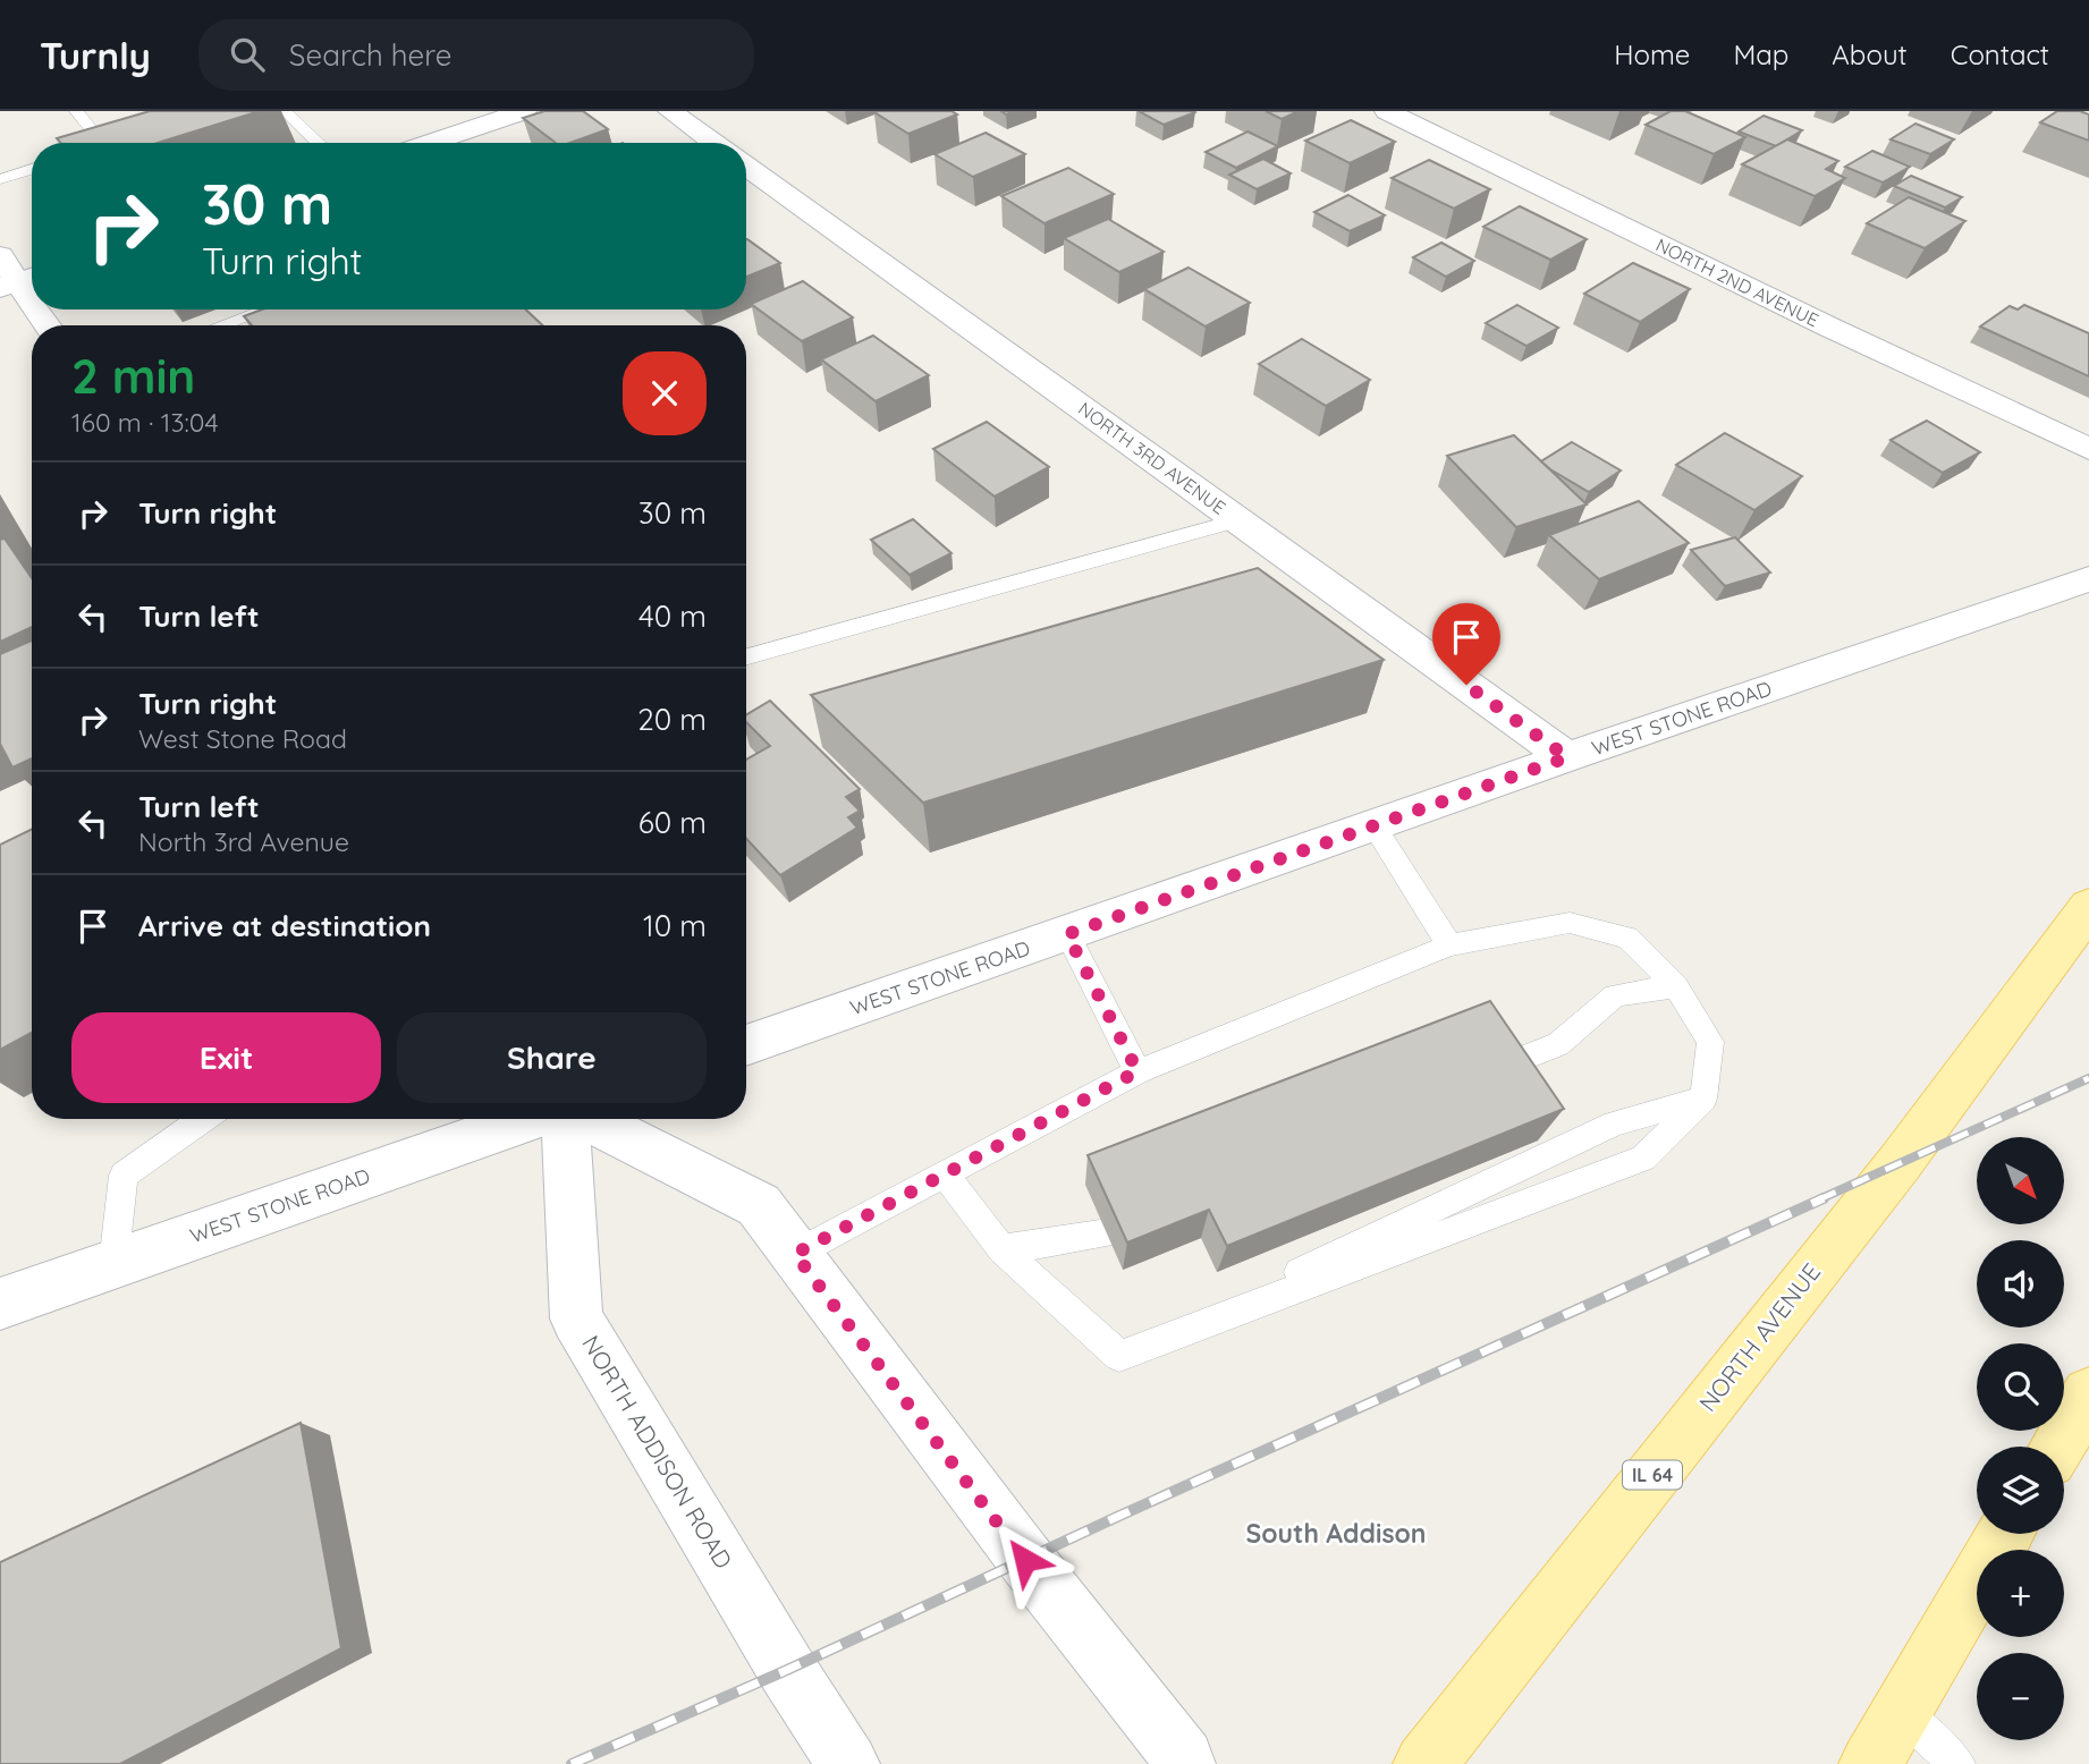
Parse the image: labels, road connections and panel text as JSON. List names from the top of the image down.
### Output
{
  "streets": {
    "main road": ["NORTH AVENUE", "IL 64"],
    "street": [
      "NORTH 2ND AVENUE",
      "NORTH 3RD AVENUE",
      "WEST STONE ROAD",
      "NORTH ADDISON ROAD"
    ]
  },
  "crossings": [
    ["NORTH 3RD AVENUE", "WEST STONE ROAD"]
  ],
  "districts": ["South Addison"],
  "north": "bottom right",
  "page": {
    "header": "Turnly",
    "search": "Search here",
    "nav": [
      "Home",
      "Map",
      "About",
      "Contact"
    ],
    "turn": ["30 m", "Turn right"],
    "heading": ["2 min", "160 m · 13:04"],
    "list": [
      {
        "name": "Turn right",
        "value": "30 m"
      },
      {
        "name": "Turn left",
        "value": "40 m"
      },
      {
        "name": "Turn right",
        "note": "West Stone Road",
        "value": "20 m"
      },
      {
        "name": "Turn left",
        "note": "North 3rd Avenue",
        "value": "60 m"
      },
      {
        "name": "Arrive at destination",
        "value": "10 m"
      }
    ],
    "buttons": ["Exit", "Share"],
    "map_buttons": ["+", "−"]
  }
}
